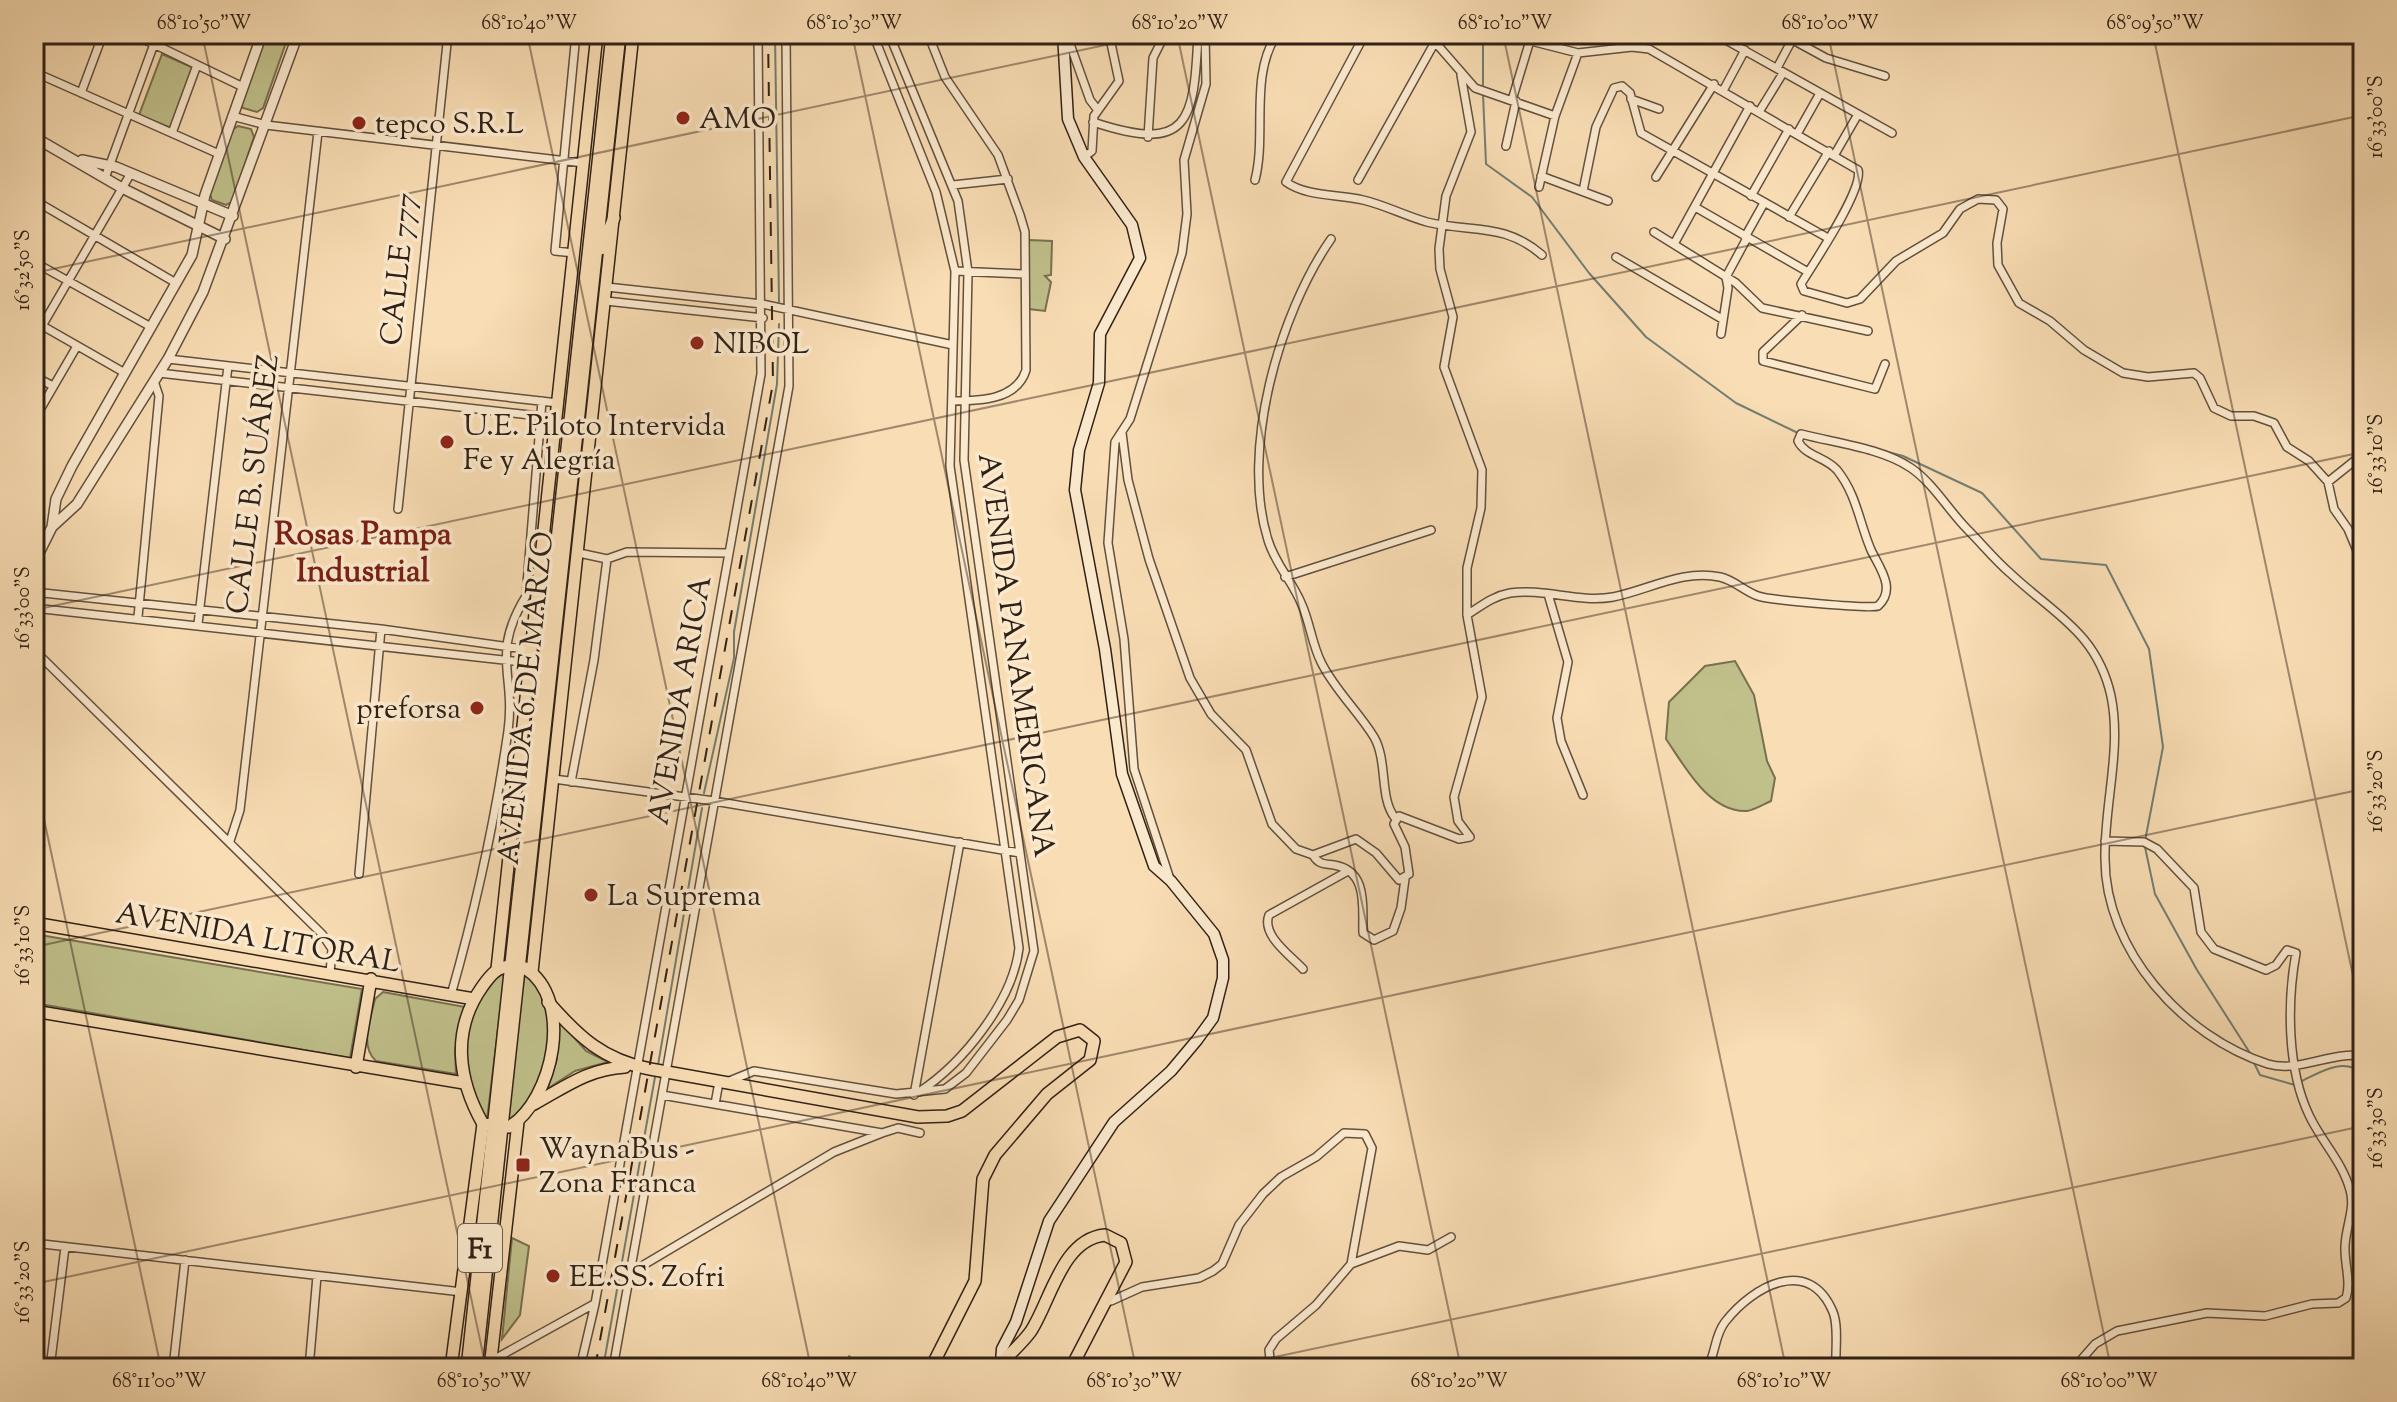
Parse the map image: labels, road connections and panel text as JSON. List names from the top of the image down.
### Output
{
  "streets": {
    "main road": ["AVENIDA 6 DE MARZO", "AVENIDA LITORAL", "F1"],
    "street": [
      "CALLE 777",
      "CALLE B. SUÁREZ",
      "AVENIDA PANAMERICANA",
      "AVENIDA ARICA"
    ]
  },
  "districts": ["Rosas Pampa Industrial"],
  "places": {
    "other": [
      "AMO",
      "tepco S.R.L",
      "NIBOL",
      "U.E. Piloto Intervida Fe y Alegría",
      "preforsa",
      "La Suprema",
      "EE.SS. Zofri"
    ],
    "transit": ["WaynaBus - Zona Franca"]
  },
  "coordinates": [
    "68°10'50\"W",
    "68°10'40\"W",
    "68°10'30\"W",
    "68°10'20\"W",
    "68°10'10\"W",
    "68°10'00\"W",
    "68°09'50\"W",
    "16°33'00\"S",
    "16°32'50\"S",
    "16°33'10\"S",
    "16°33'20\"S",
    "16°33'30\"S",
    "68°11'00\"W"
  ]
}
